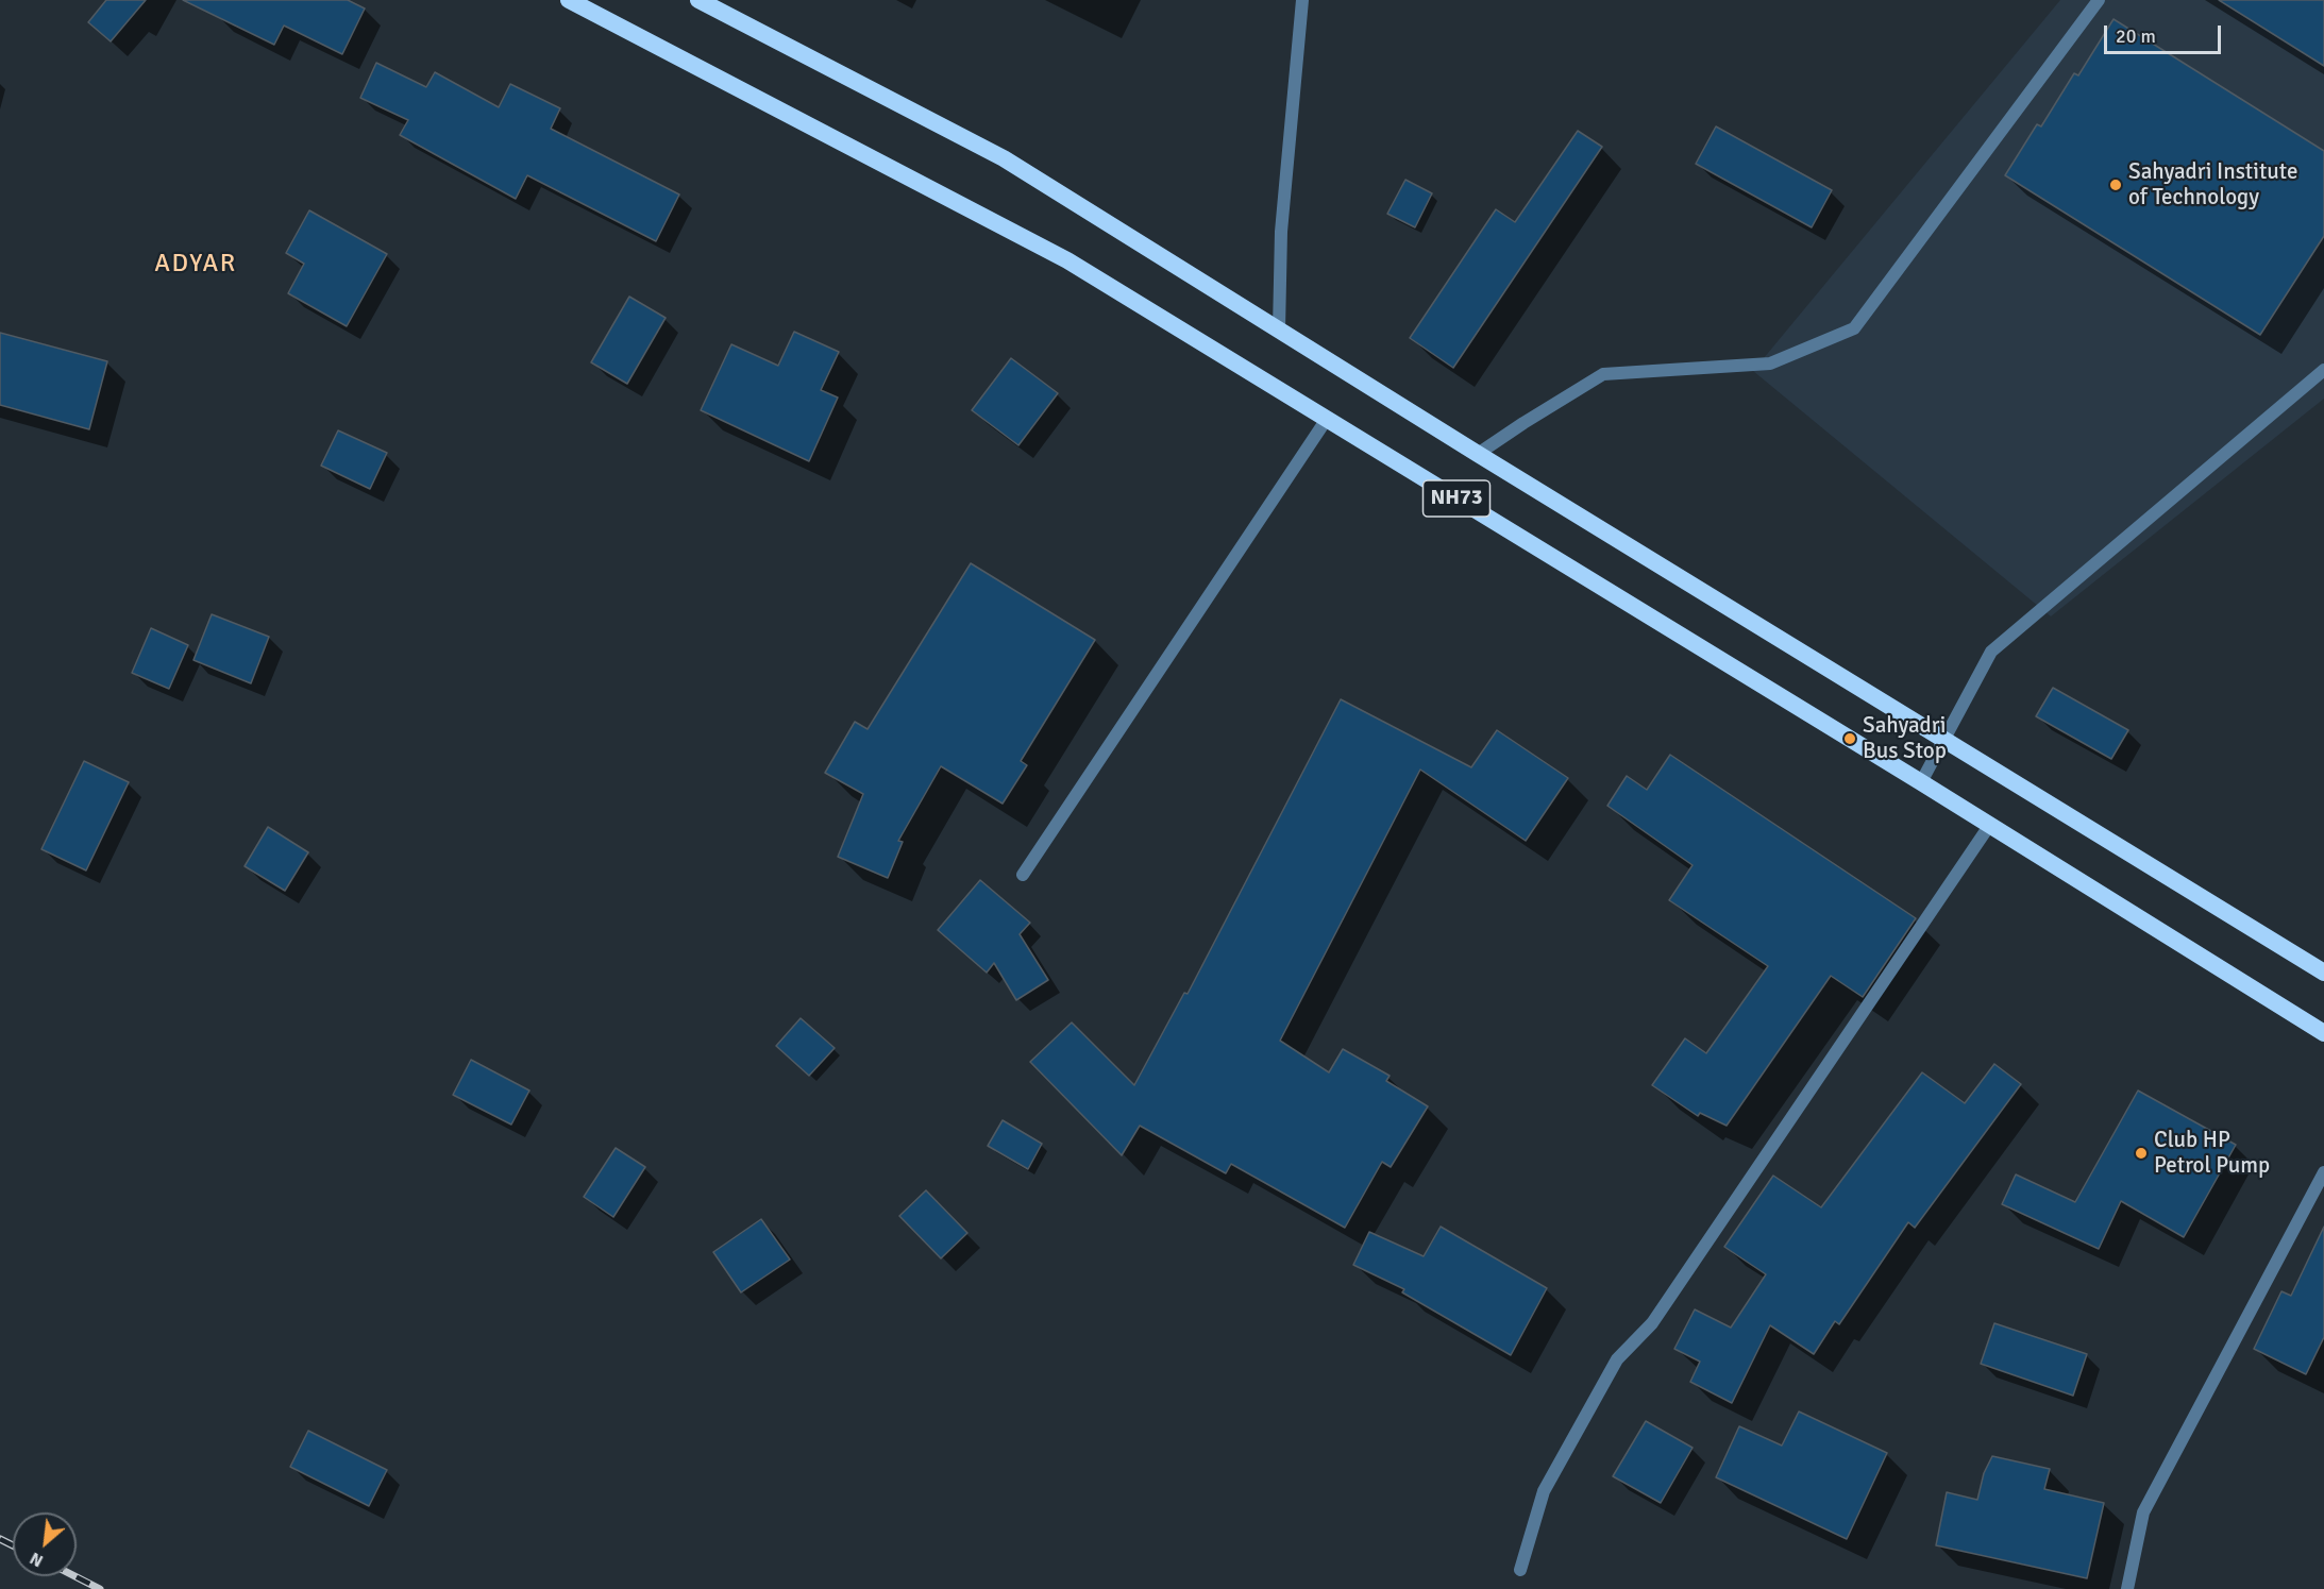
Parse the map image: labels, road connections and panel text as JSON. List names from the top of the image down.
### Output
{
  "streets": {
    "highway": ["NH73"]
  },
  "districts": ["ADYAR"],
  "places": ["Sahyadri Institute of Technology", "Sahyadri Bus Stop", "Club HP Petrol Pump"],
  "scale_bar": "20 m",
  "north": "bottom left"
}
